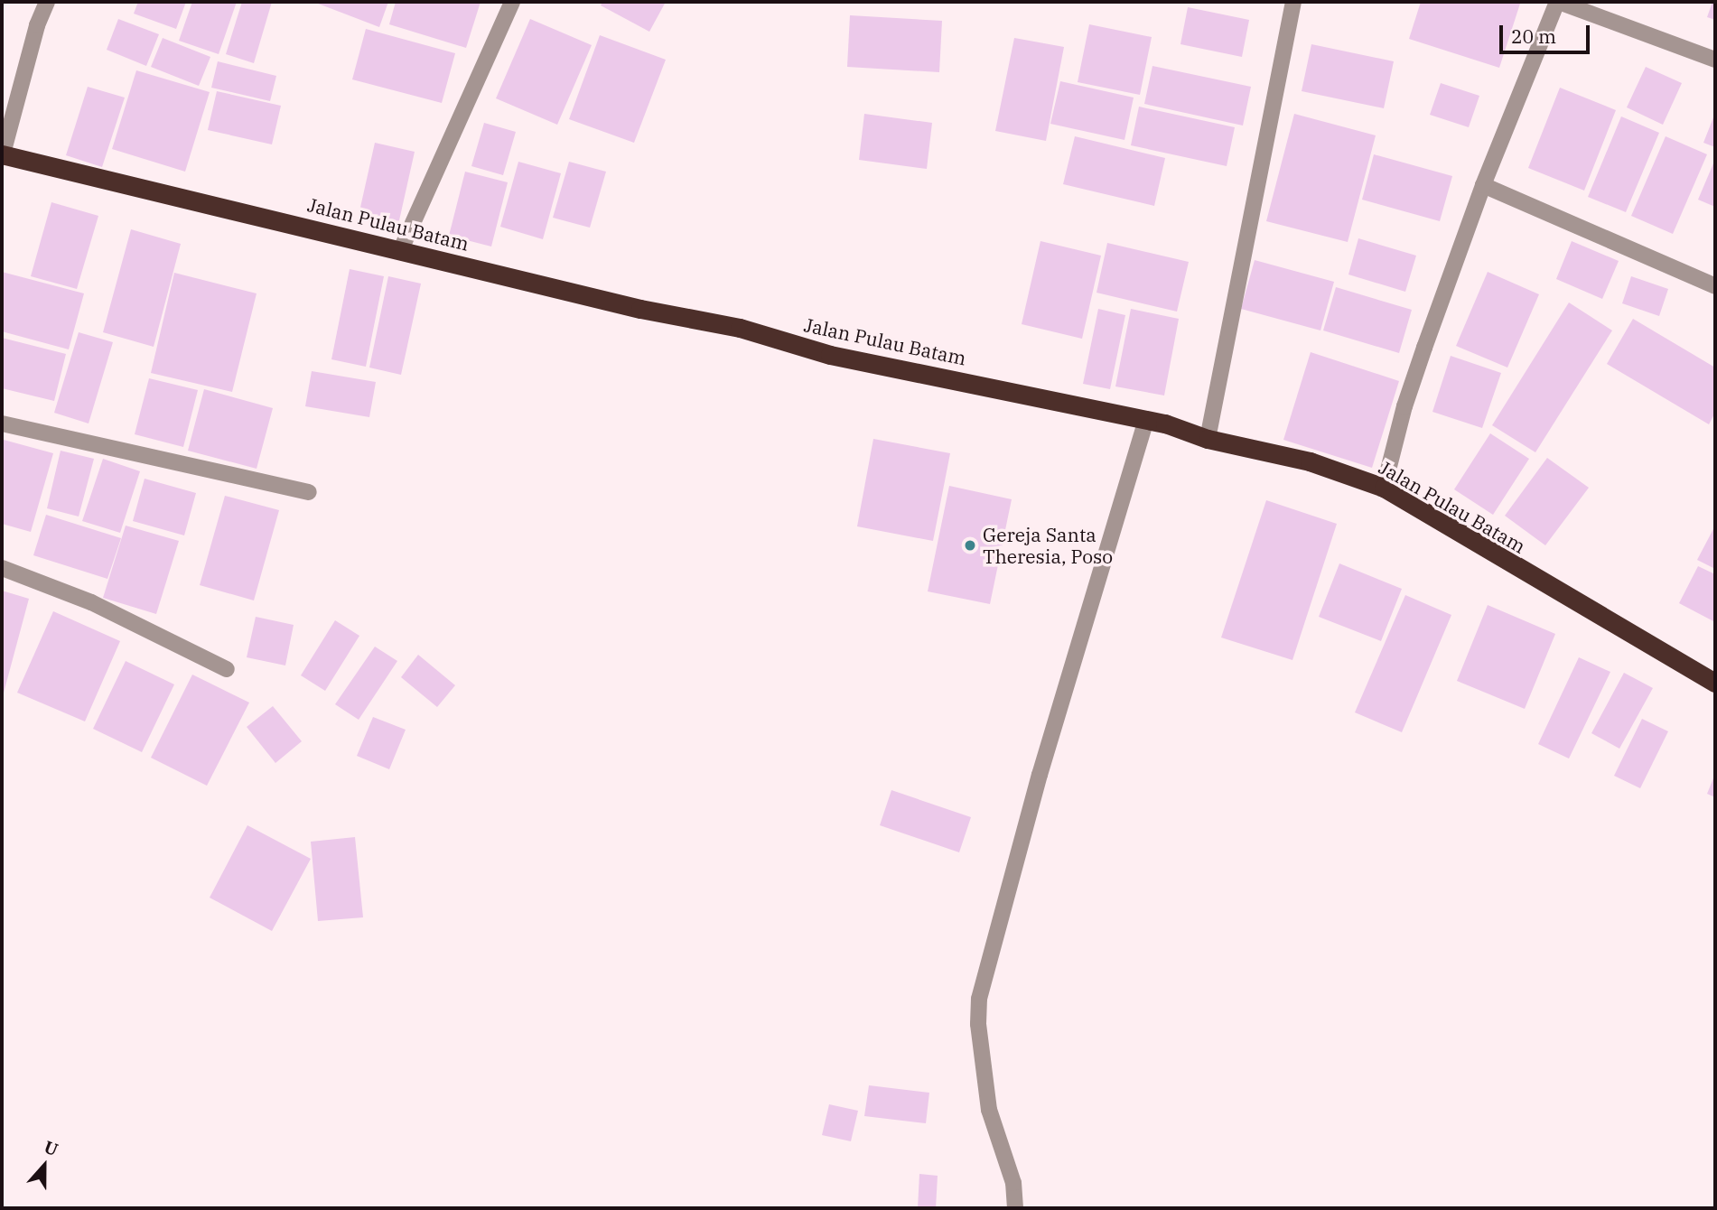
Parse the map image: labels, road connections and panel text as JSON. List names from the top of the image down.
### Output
{
  "streets": {
    "highway": ["Jalan Pulau Batam"]
  },
  "places": ["Gereja Santa Theresia, Poso"],
  "scale_bar": "20 m",
  "north": "top"
}
